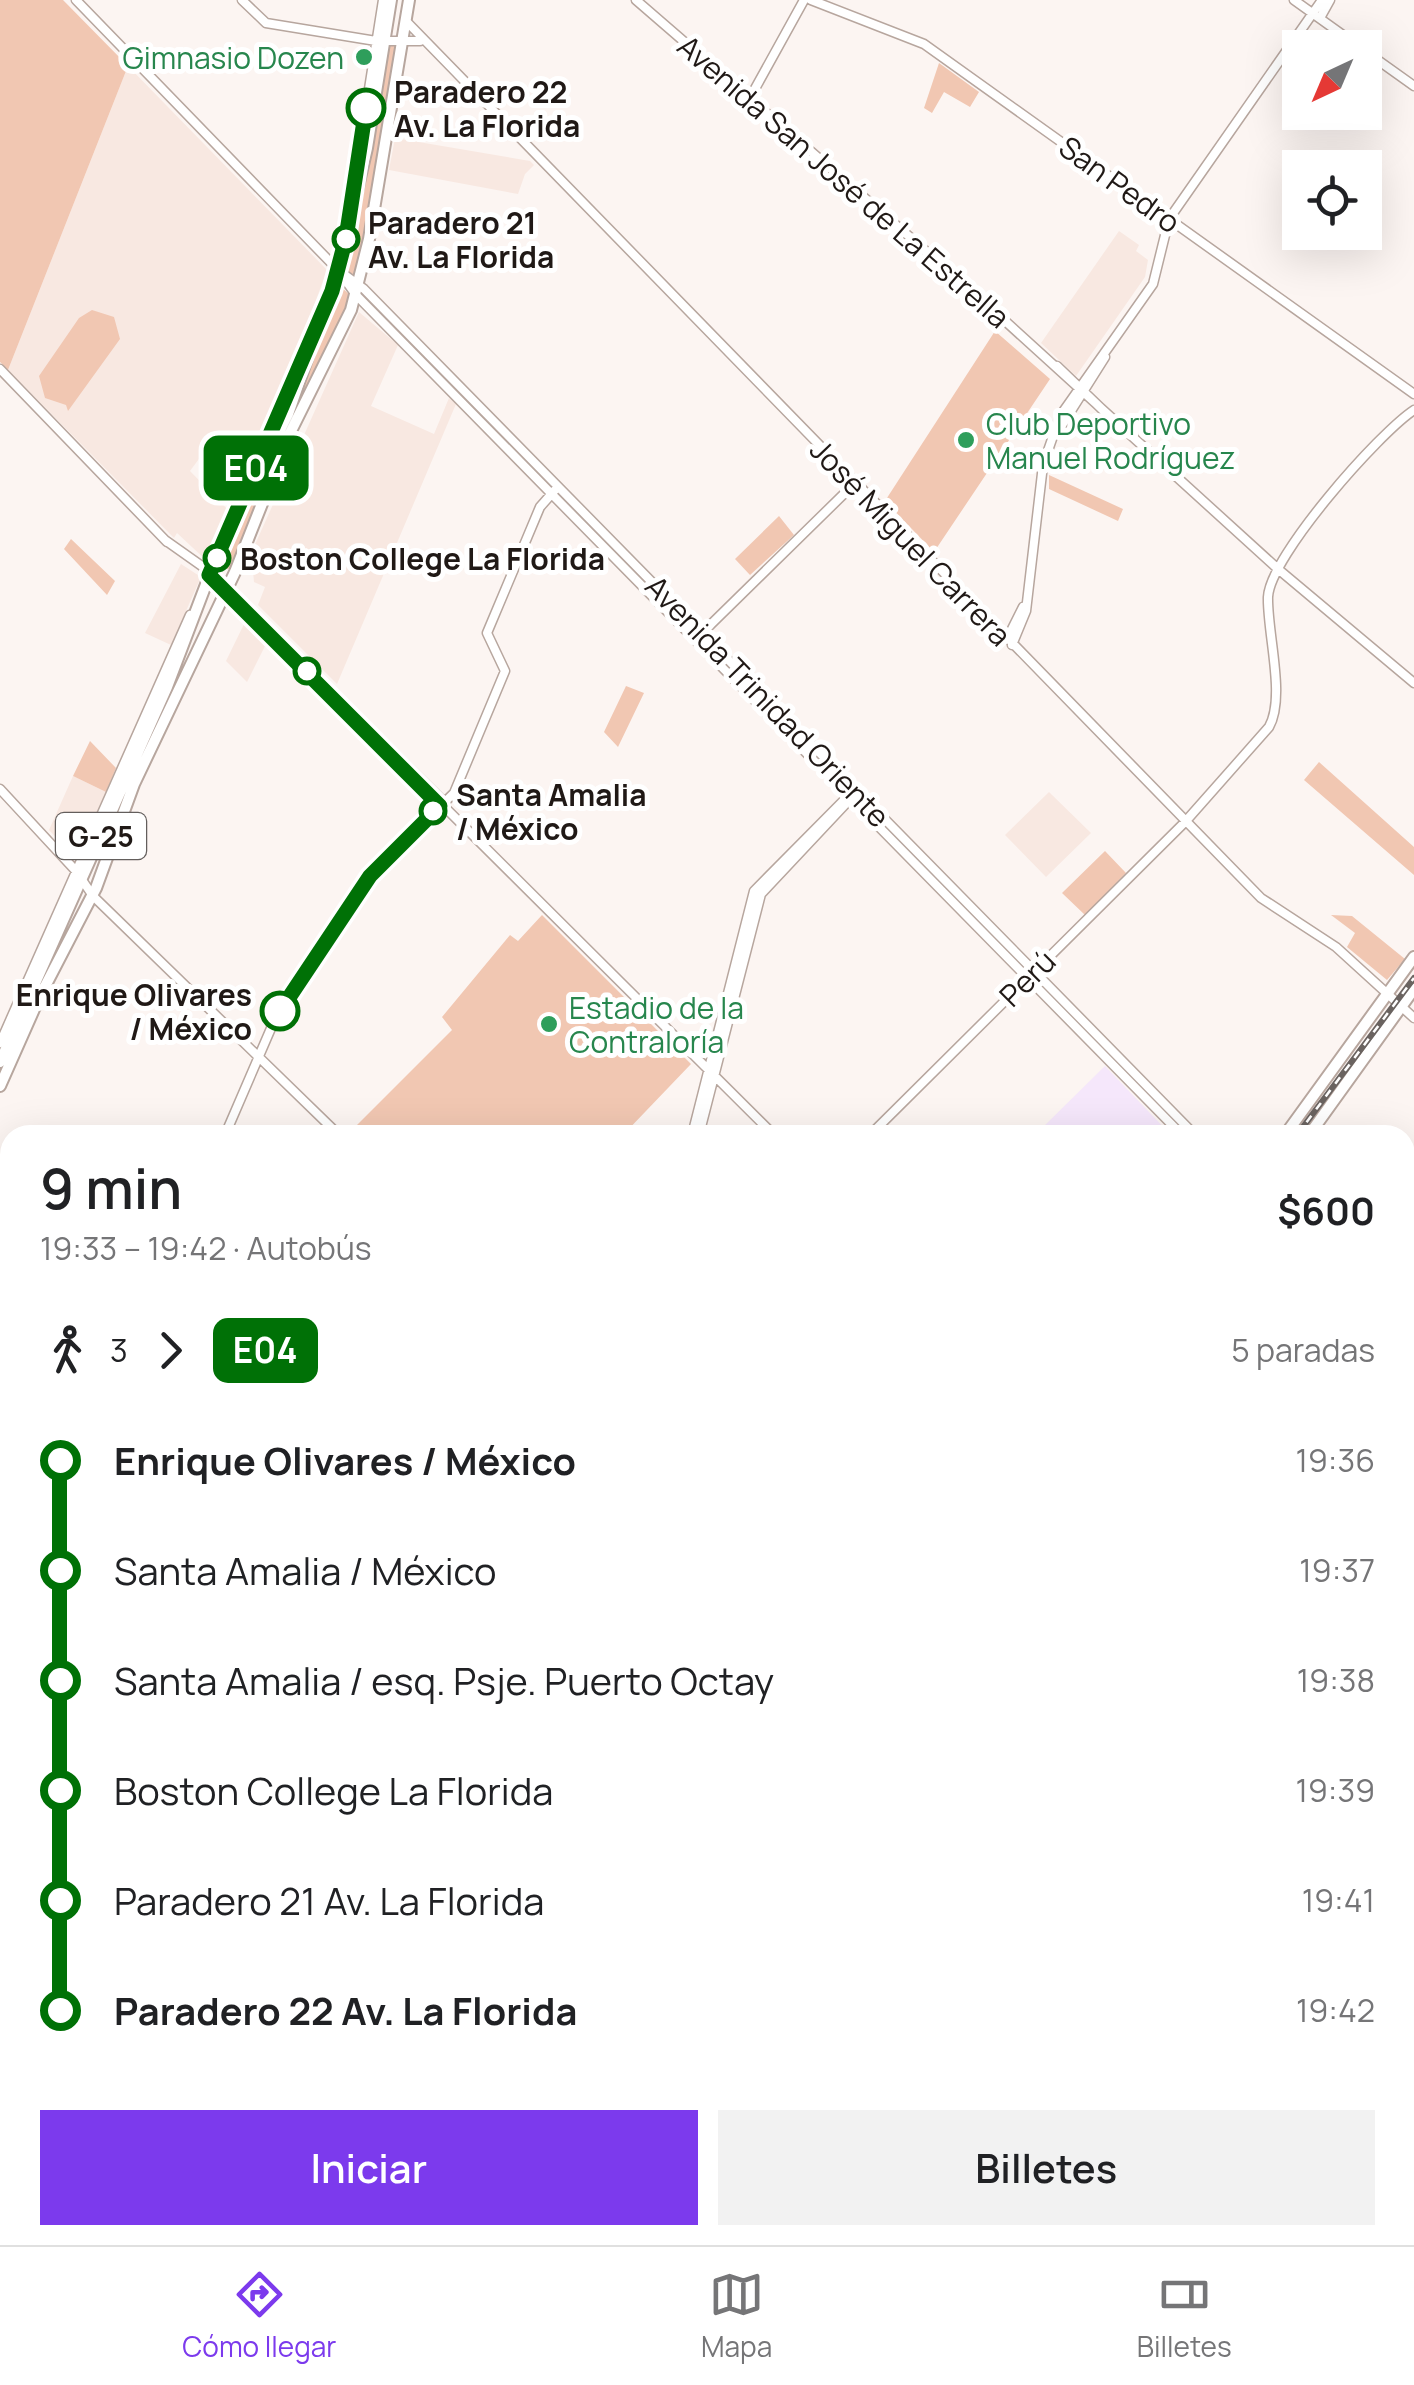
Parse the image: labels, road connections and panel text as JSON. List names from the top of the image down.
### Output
{
  "streets": {
    "main road": ["G-25"],
    "street": [
      "Avenida San José de La Estrella",
      "San Pedro",
      "José Miguel Carrera",
      "Avenida Trinidad Oriente",
      "Perú"
    ]
  },
  "crossings": [
    ["Avenida San José de La Estrella", "Perú"],
    ["José Miguel Carrera", "G-25"],
    ["José Miguel Carrera", "Perú"],
    ["Avenida Trinidad Oriente", "G-25"],
    ["Avenida Trinidad Oriente", "Perú"]
  ],
  "places": [
    "Gimnasio Dozen",
    "Paradero 22 Av. La Florida",
    "Paradero 21 Av. La Florida",
    "Club Deportivo Manuel Rodríguez",
    "Boston College La Florida",
    "Santa Amalia / México",
    "Enrique Olivares / México",
    "Estadio de la Contraloría"
  ],
  "lines": ["bus line E04"],
  "north": "bottom left",
  "page": {
    "on_map": "E04",
    "heading": ["9 min", "19:33 – 19:42 · Autobús", "$600"],
    "legs": ["3", "E04", "5 paradas"],
    "list": [
      {
        "name": "Enrique Olivares / México",
        "value": "19:36"
      },
      {
        "name": "Santa Amalia / México",
        "value": "19:37"
      },
      {
        "name": "Santa Amalia / esq. Psje. Puerto Octay",
        "value": "19:38"
      },
      {
        "name": "Boston College La Florida",
        "value": "19:39"
      },
      {
        "name": "Paradero 21 Av. La Florida",
        "value": "19:41"
      },
      {
        "name": "Paradero 22 Av. La Florida",
        "value": "19:42"
      }
    ],
    "buttons": ["Iniciar", "Billetes"],
    "tabs": ["Cómo llegar", "Mapa", "Billetes"]
  }
}
